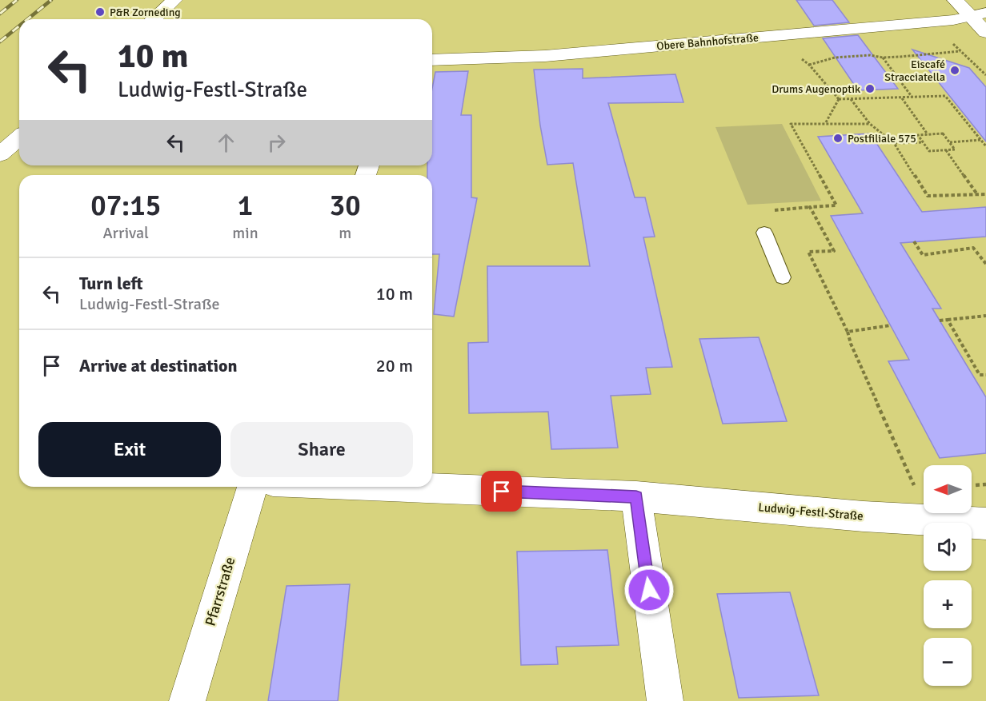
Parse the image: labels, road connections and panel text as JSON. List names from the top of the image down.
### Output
{
  "streets": {
    "street": ["Obere Bahnhofstraße", "Ludwig-Festl-Straße", "Pfarrstraße"]
  },
  "places": [
    "P&R Zorneding",
    "Eiscafé Stracciatella",
    "Drums Augenoptik",
    "Postfiliale 575"
  ],
  "north": "left",
  "page": {
    "turn": ["10 m", "Ludwig-Festl-Straße"],
    "eta": [
      "07:15",
      "Arrival",
      "1",
      "min",
      "30",
      "m"
    ],
    "list": [
      {
        "name": "Turn left",
        "note": "Ludwig-Festl-Straße",
        "value": "10 m"
      },
      {
        "name": "Arrive at destination",
        "value": "20 m"
      }
    ],
    "buttons": ["Exit", "Share"],
    "map_buttons": ["+", "−"]
  }
}
